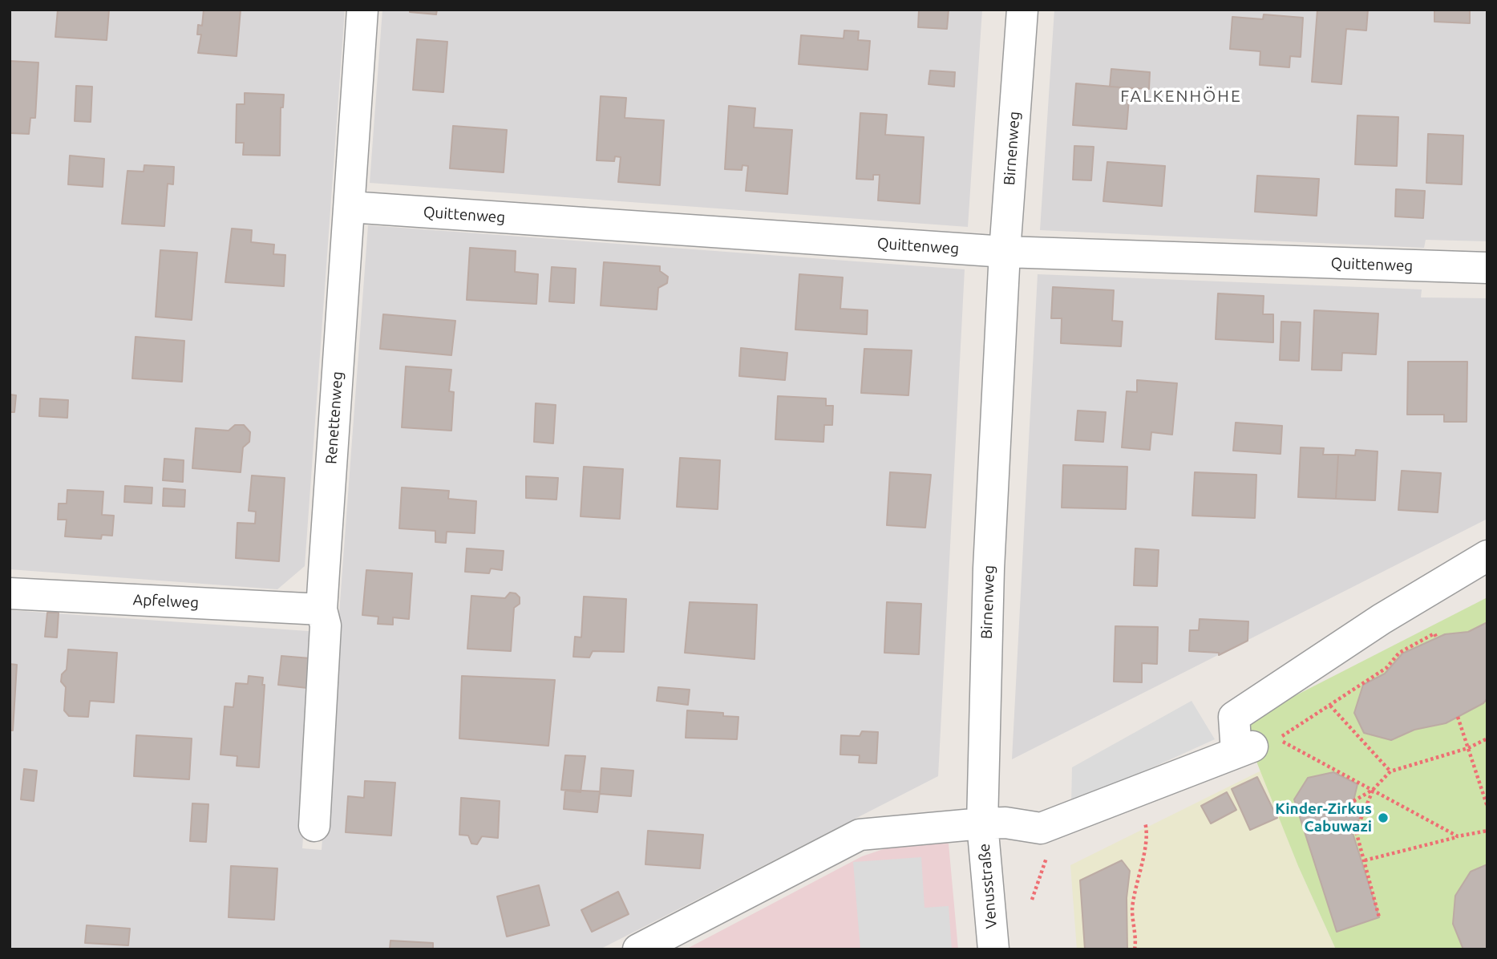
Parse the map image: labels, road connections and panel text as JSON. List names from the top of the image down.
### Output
{
  "streets": {
    "street": [
      "Birnenweg",
      "Quittenweg",
      "Renettenweg",
      "Apfelweg",
      "Venusstraße"
    ]
  },
  "crossings": [
    ["Birnenweg", "Quittenweg"],
    ["Birnenweg", "Venusstraße"],
    ["Quittenweg", "Renettenweg"],
    ["Renettenweg", "Apfelweg"]
  ],
  "districts": ["FALKENHÖHE"],
  "places": ["Kinder-Zirkus Cabuwazi"]
}
